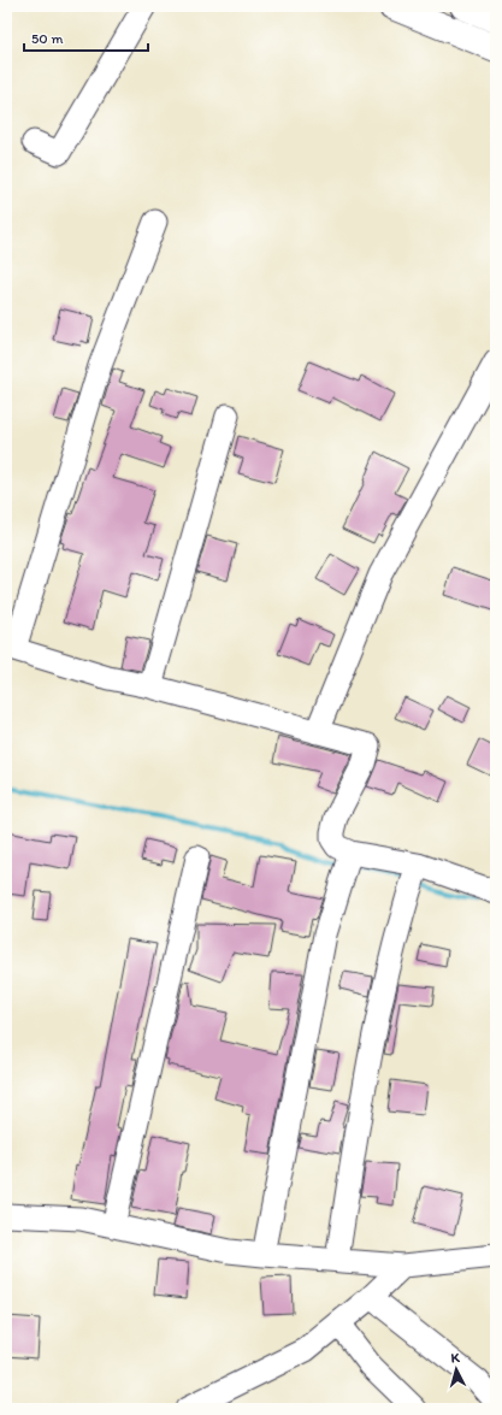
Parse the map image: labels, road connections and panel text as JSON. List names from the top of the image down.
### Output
{
  "scale_bar": "50 m",
  "north": "top"
}
